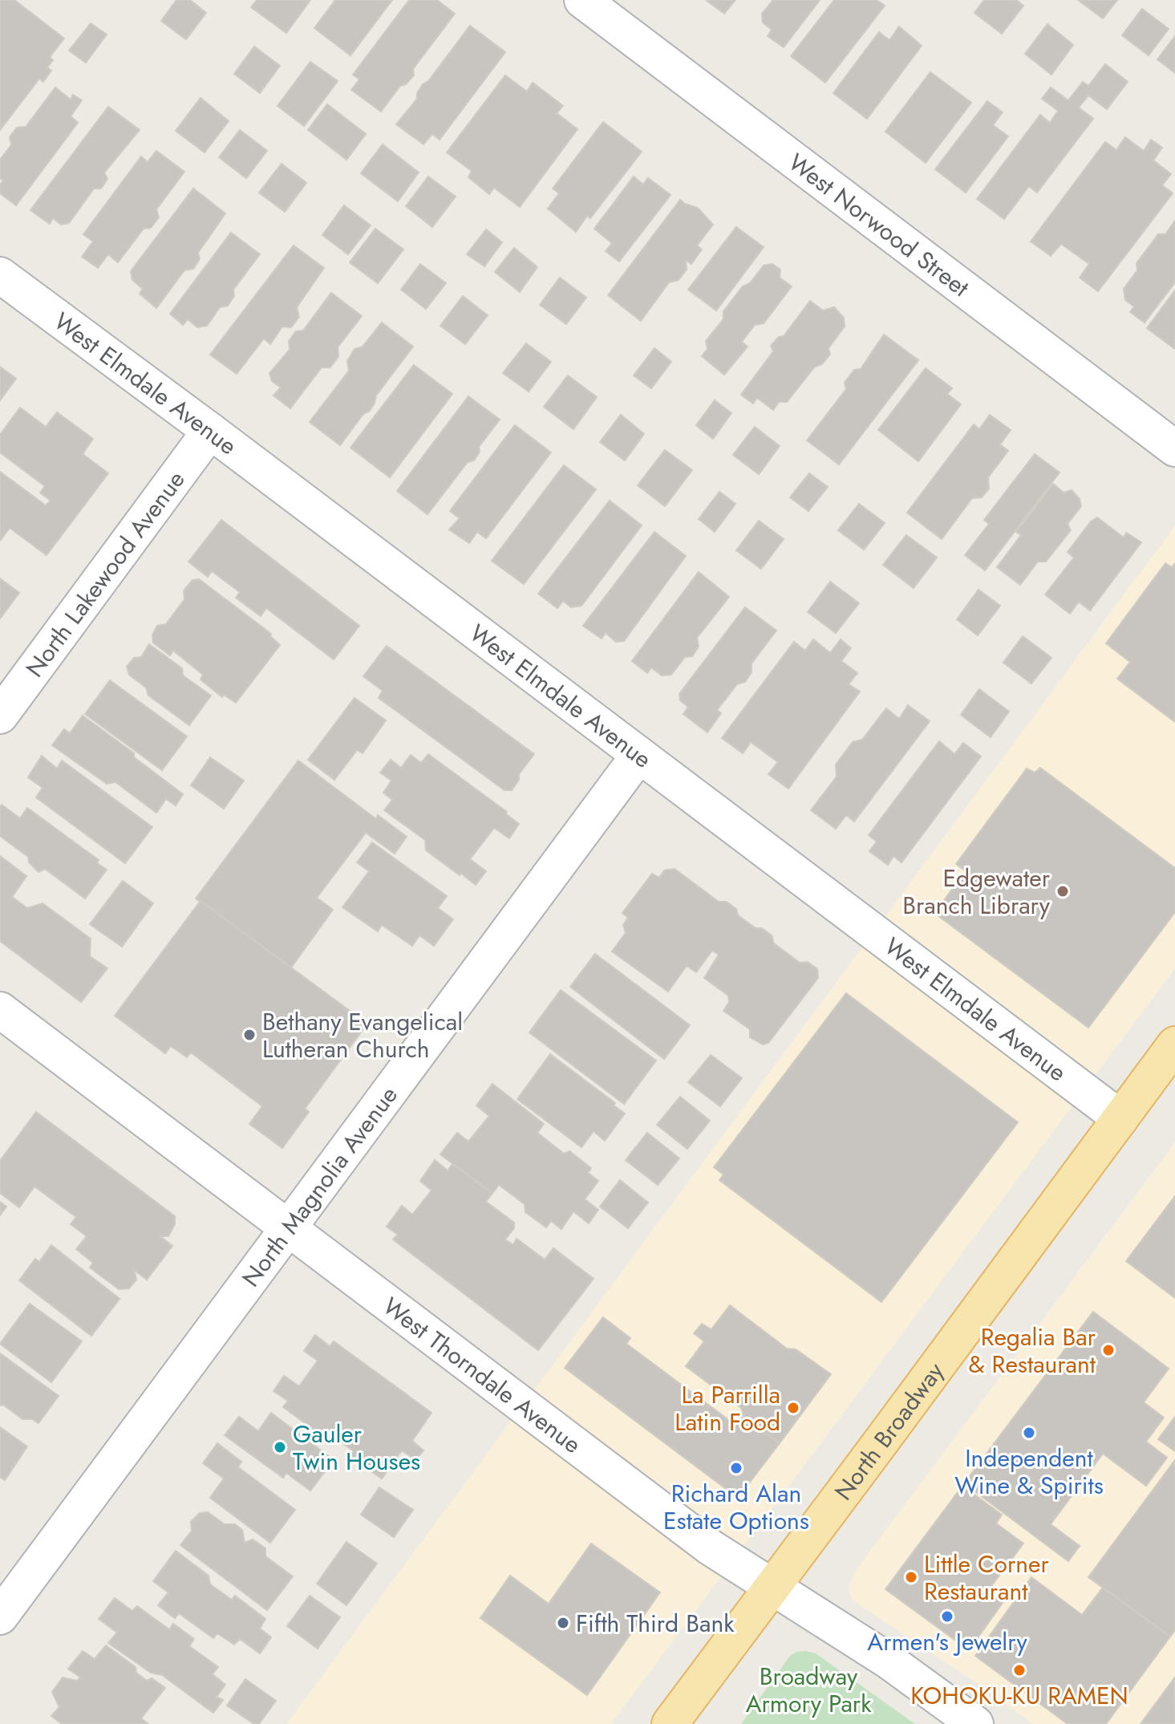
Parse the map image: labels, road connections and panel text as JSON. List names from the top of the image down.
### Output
{
  "streets": {
    "main road": ["North Broadway"],
    "street": [
      "West Norwood Street",
      "West Elmdale Avenue",
      "North Lakewood Avenue",
      "North Magnolia Avenue",
      "West Thorndale Avenue"
    ]
  },
  "crossings": [
    ["West Elmdale Avenue", "North Lakewood Avenue"],
    ["West Elmdale Avenue", "North Magnolia Avenue"],
    ["West Elmdale Avenue", "North Broadway"],
    ["North Magnolia Avenue", "West Thorndale Avenue"],
    ["West Thorndale Avenue", "North Broadway"]
  ],
  "parks": ["Broadway Armory Park"],
  "places": [
    "Edgewater Branch Library",
    "Bethany Evangelical Lutheran Church",
    "Regalia Bar & Restaurant",
    "La Parrilla Latin Food",
    "Independent Wine & Spirits",
    "Gauler Twin Houses",
    "Richard Alan Estate Options",
    "Little Corner Restaurant",
    "Armen's Jewelry",
    "Fifth Third Bank",
    "KOHOKU-KU RAMEN"
  ]
}
